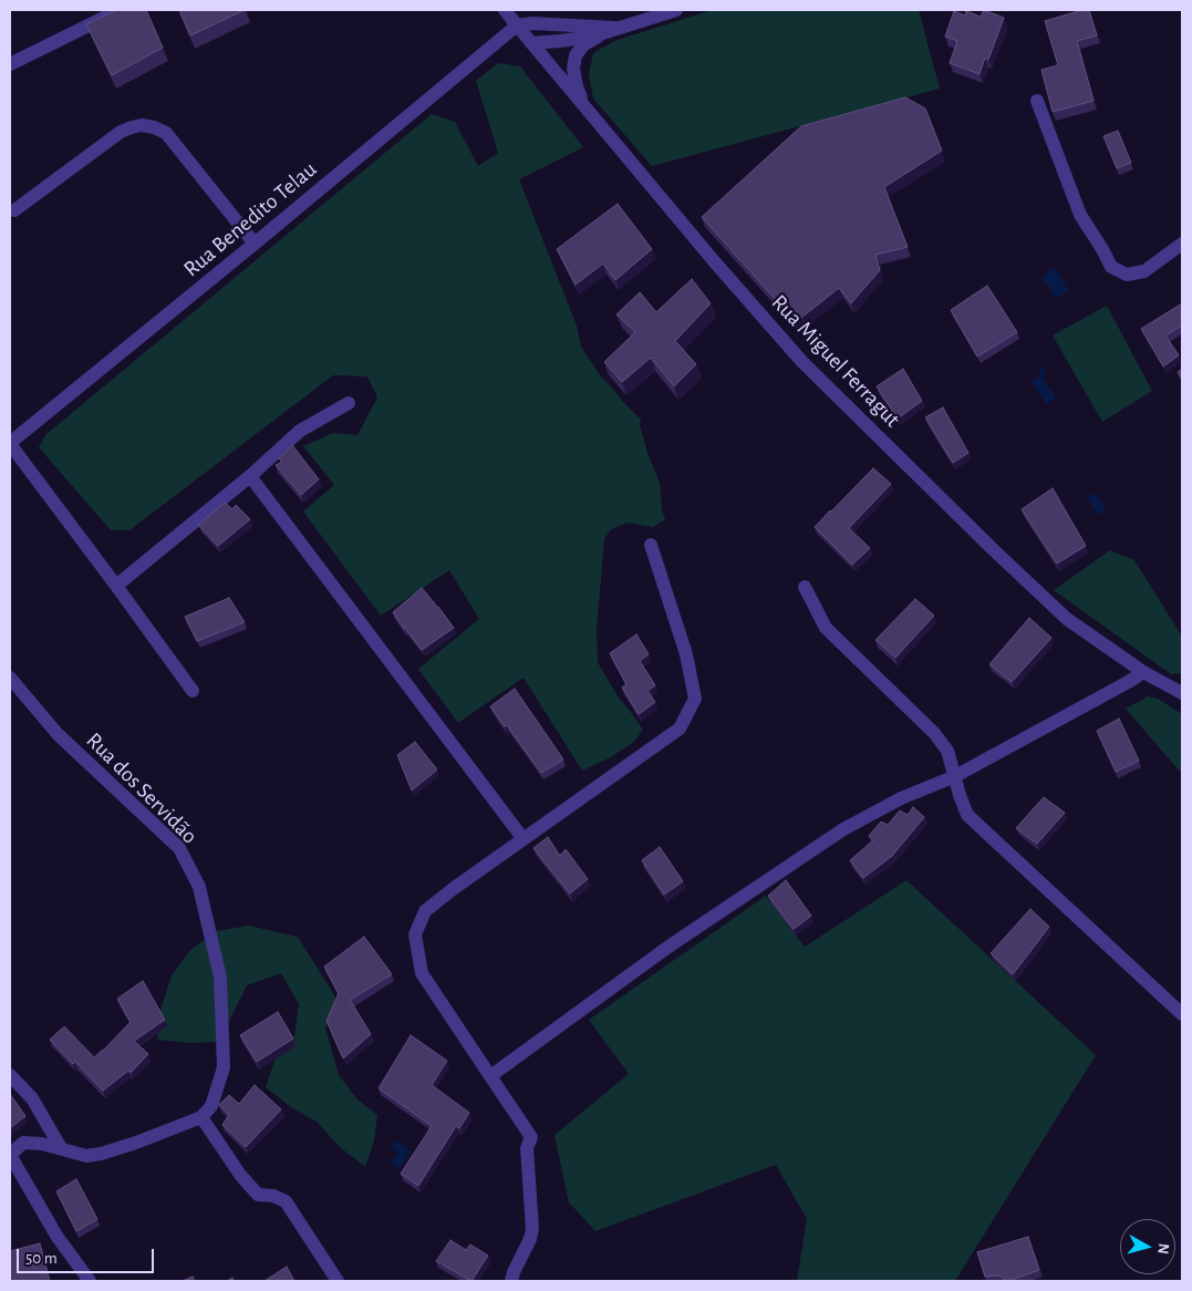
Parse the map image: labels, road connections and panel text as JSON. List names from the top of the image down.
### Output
{
  "streets": {
    "street": ["Rua Benedito Telau", "Rua Miguel Ferragut", "Rua dos Servidão"]
  },
  "crossings": [
    ["Rua Benedito Telau", "Rua Miguel Ferragut"]
  ],
  "scale_bar": "50 m",
  "north": "right"
}
